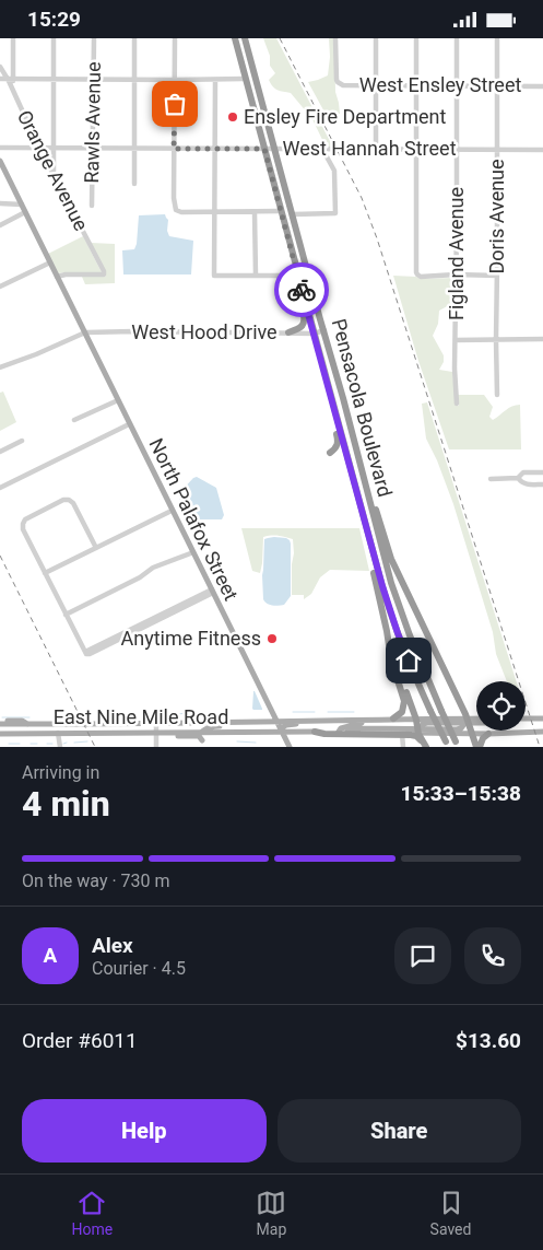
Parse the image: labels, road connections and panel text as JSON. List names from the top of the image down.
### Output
{
  "streets": {
    "highway": ["Pensacola Boulevard"],
    "main road": ["North Palafox Street", "East Nine Mile Road"],
    "street": [
      "West Ensley Street",
      "Rawls Avenue",
      "West Hannah Street",
      "Orange Avenue",
      "Doris Avenue",
      "Figland Avenue",
      "West Hood Drive"
    ]
  },
  "crossings": [
    ["West Ensley Street", "Doris Avenue"],
    ["West Ensley Street", "Figland Avenue"],
    ["Rawls Avenue", "West Hannah Street"],
    ["West Hannah Street", "Orange Avenue"],
    ["West Hannah Street", "Doris Avenue"],
    ["West Hannah Street", "Figland Avenue"],
    ["West Hannah Street", "Pensacola Boulevard"],
    ["Orange Avenue", "North Palafox Street"],
    ["West Hood Drive", "Pensacola Boulevard"],
    ["West Hood Drive", "North Palafox Street"],
    ["North Palafox Street", "East Nine Mile Road"]
  ],
  "places": ["Ensley Fire Department", "Anytime Fitness"],
  "page": {
    "status": "15:29",
    "heading": ["4 min", "Arriving in", "15:33–15:38"],
    "panel": [
      "Alex",
      "Courier · 4.5",
      "Order #6011",
      "$13.60"
    ],
    "bar": "On the way · 730 m",
    "round": "A",
    "buttons": ["Help", "Share"],
    "tabs": ["Home", "Map", "Saved"]
  }
}
